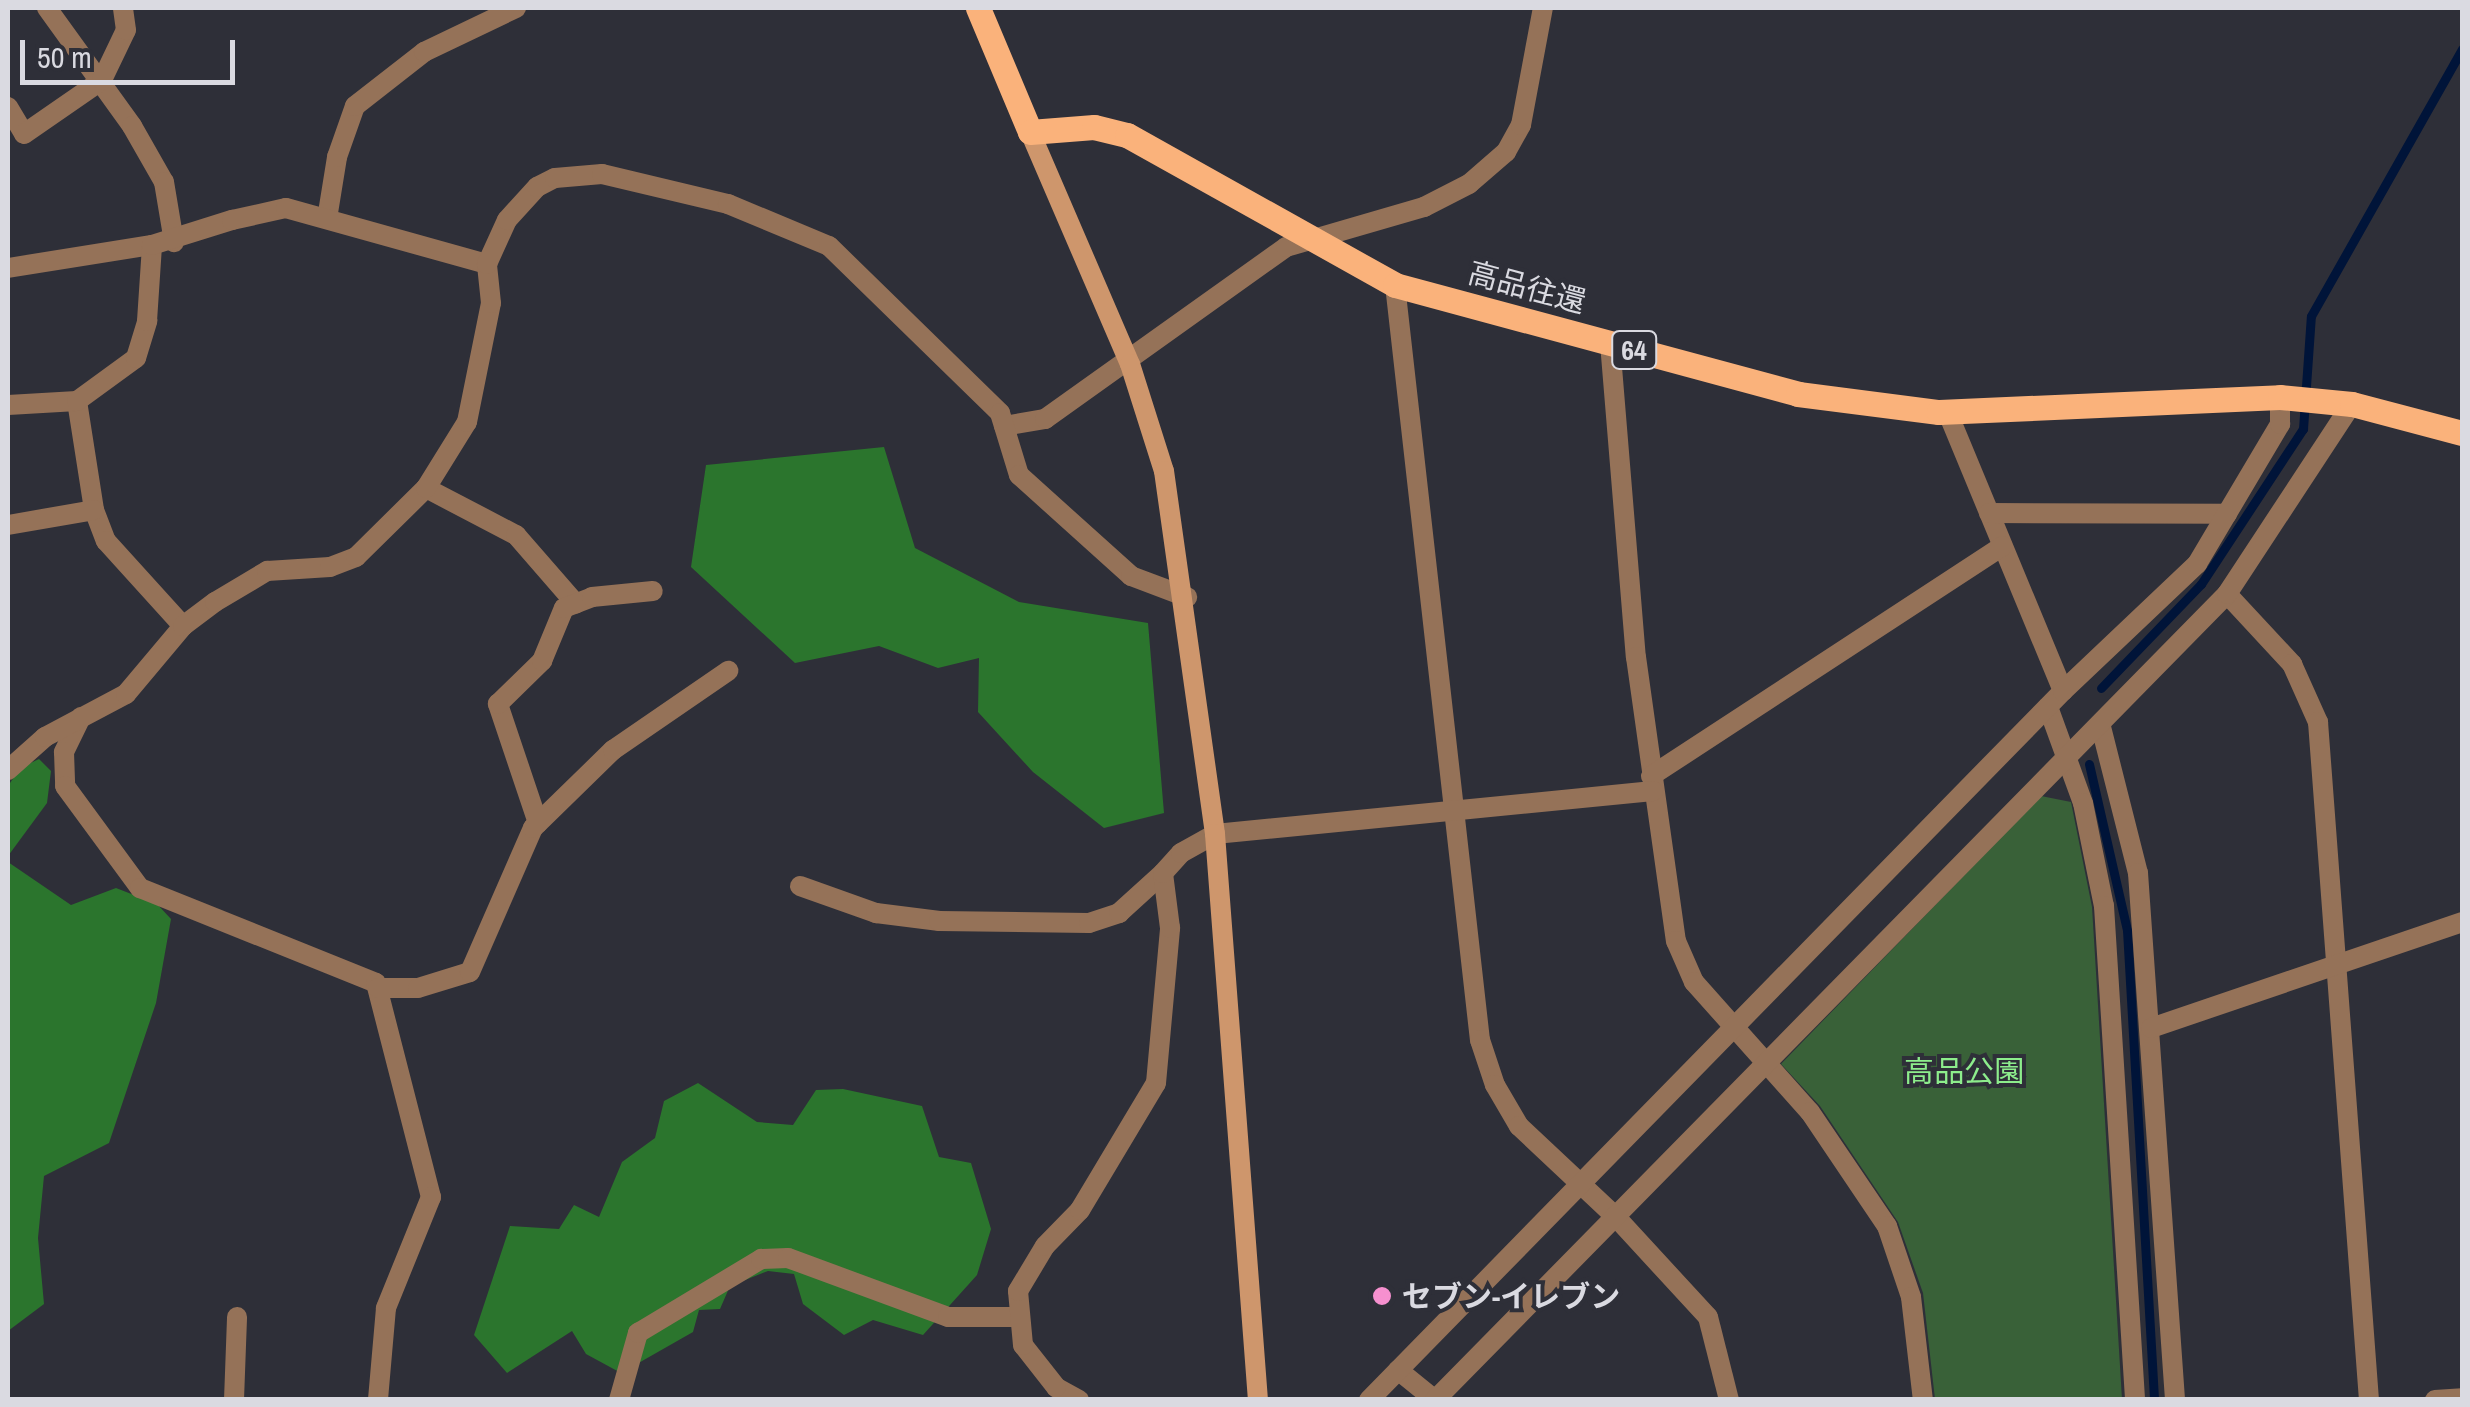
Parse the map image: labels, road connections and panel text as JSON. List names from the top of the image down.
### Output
{
  "streets": {
    "main road": ["高品往還", "64"]
  },
  "crossings": [
    ["高品往還", "64"]
  ],
  "parks": ["高品公園"],
  "places": ["セブン-イレブン"],
  "scale_bar": "50 m"
}
